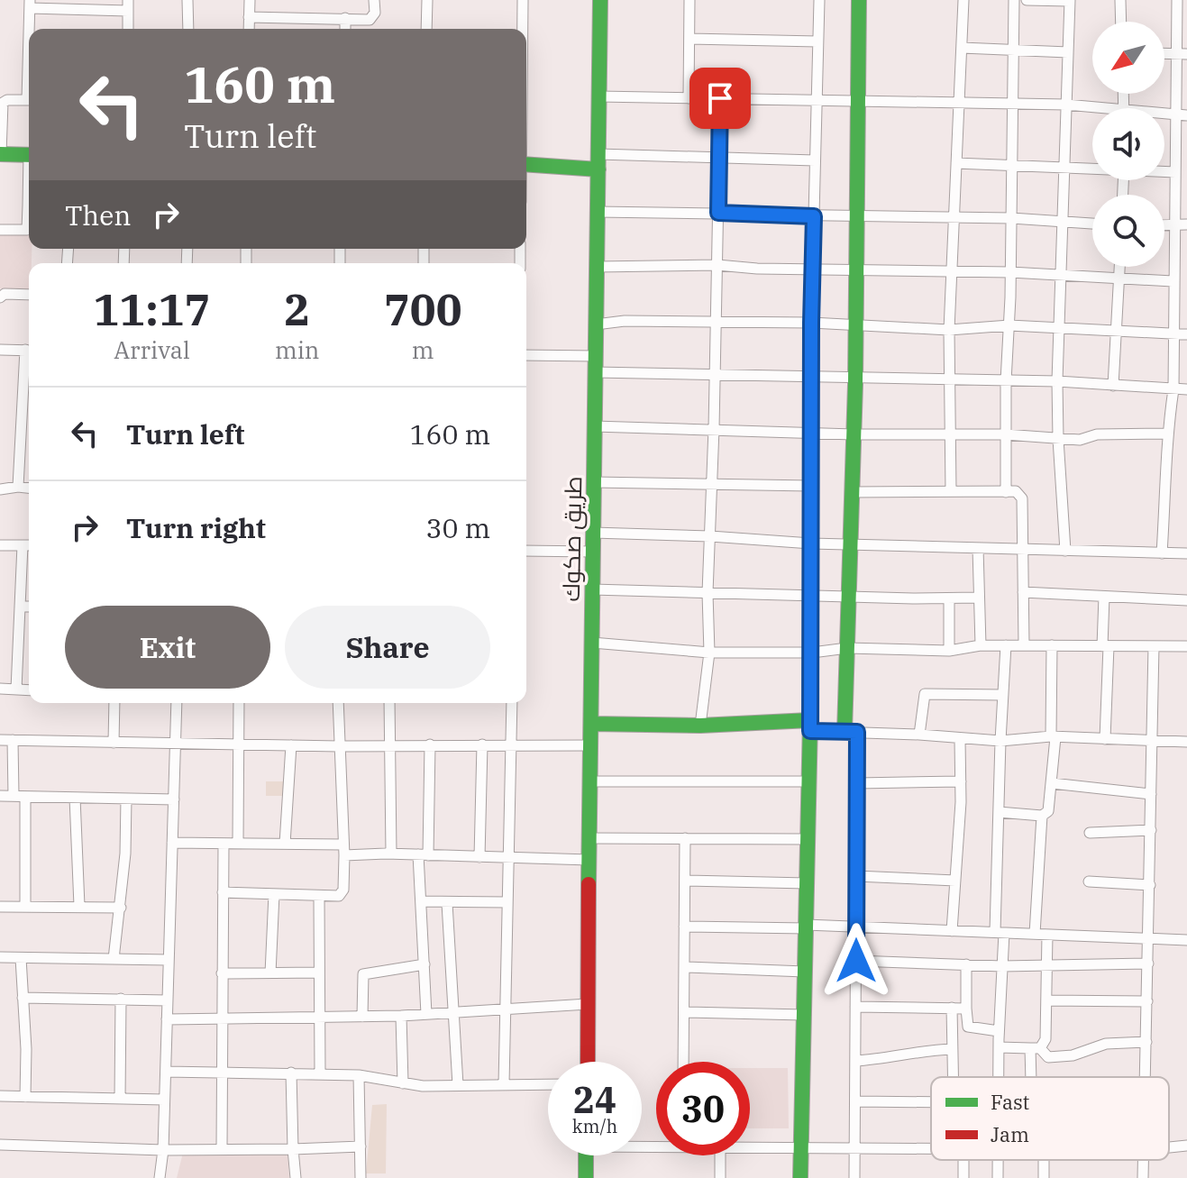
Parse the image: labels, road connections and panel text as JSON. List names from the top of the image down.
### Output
{
  "streets": {
    "street": ["طريق صكوك"]
  },
  "legend": ["Fast", "Jam"],
  "north": "bottom left",
  "page": {
    "turn": ["160 m", "Turn left"],
    "then": "Then",
    "eta": [
      "11:17",
      "Arrival",
      "2",
      "min",
      "700",
      "m"
    ],
    "list": [
      {
        "name": "Turn left",
        "value": "160 m"
      },
      {
        "name": "Turn right",
        "value": "30 m"
      }
    ],
    "buttons": ["Exit", "Share"],
    "speed": "24 km/h",
    "limit": "30"
  }
}
